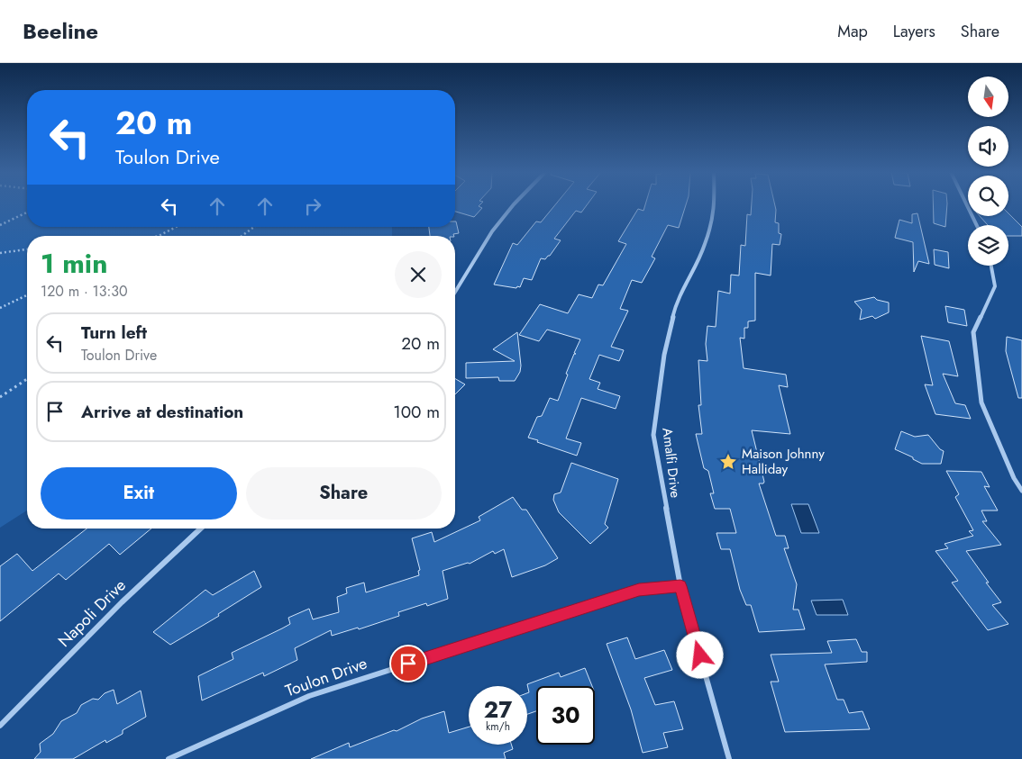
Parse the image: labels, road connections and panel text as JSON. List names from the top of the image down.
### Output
{
  "streets": {
    "street": ["Amalfi Drive", "Napoli Drive", "Toulon Drive"]
  },
  "crossings": [
    ["Amalfi Drive", "Toulon Drive"]
  ],
  "places": {
    "place": ["Maison Johnny Halliday"]
  },
  "north": "bottom",
  "page": {
    "header": "Beeline",
    "nav": ["Map", "Layers", "Share"],
    "turn": ["20 m", "Toulon Drive"],
    "heading": ["1 min", "120 m · 13:30"],
    "list": [
      {
        "name": "Turn left",
        "note": "Toulon Drive",
        "value": "20 m"
      },
      {
        "name": "Arrive at destination",
        "value": "100 m"
      }
    ],
    "buttons": ["Exit", "Share"],
    "speed": "27 km/h",
    "limit": "30"
  }
}
